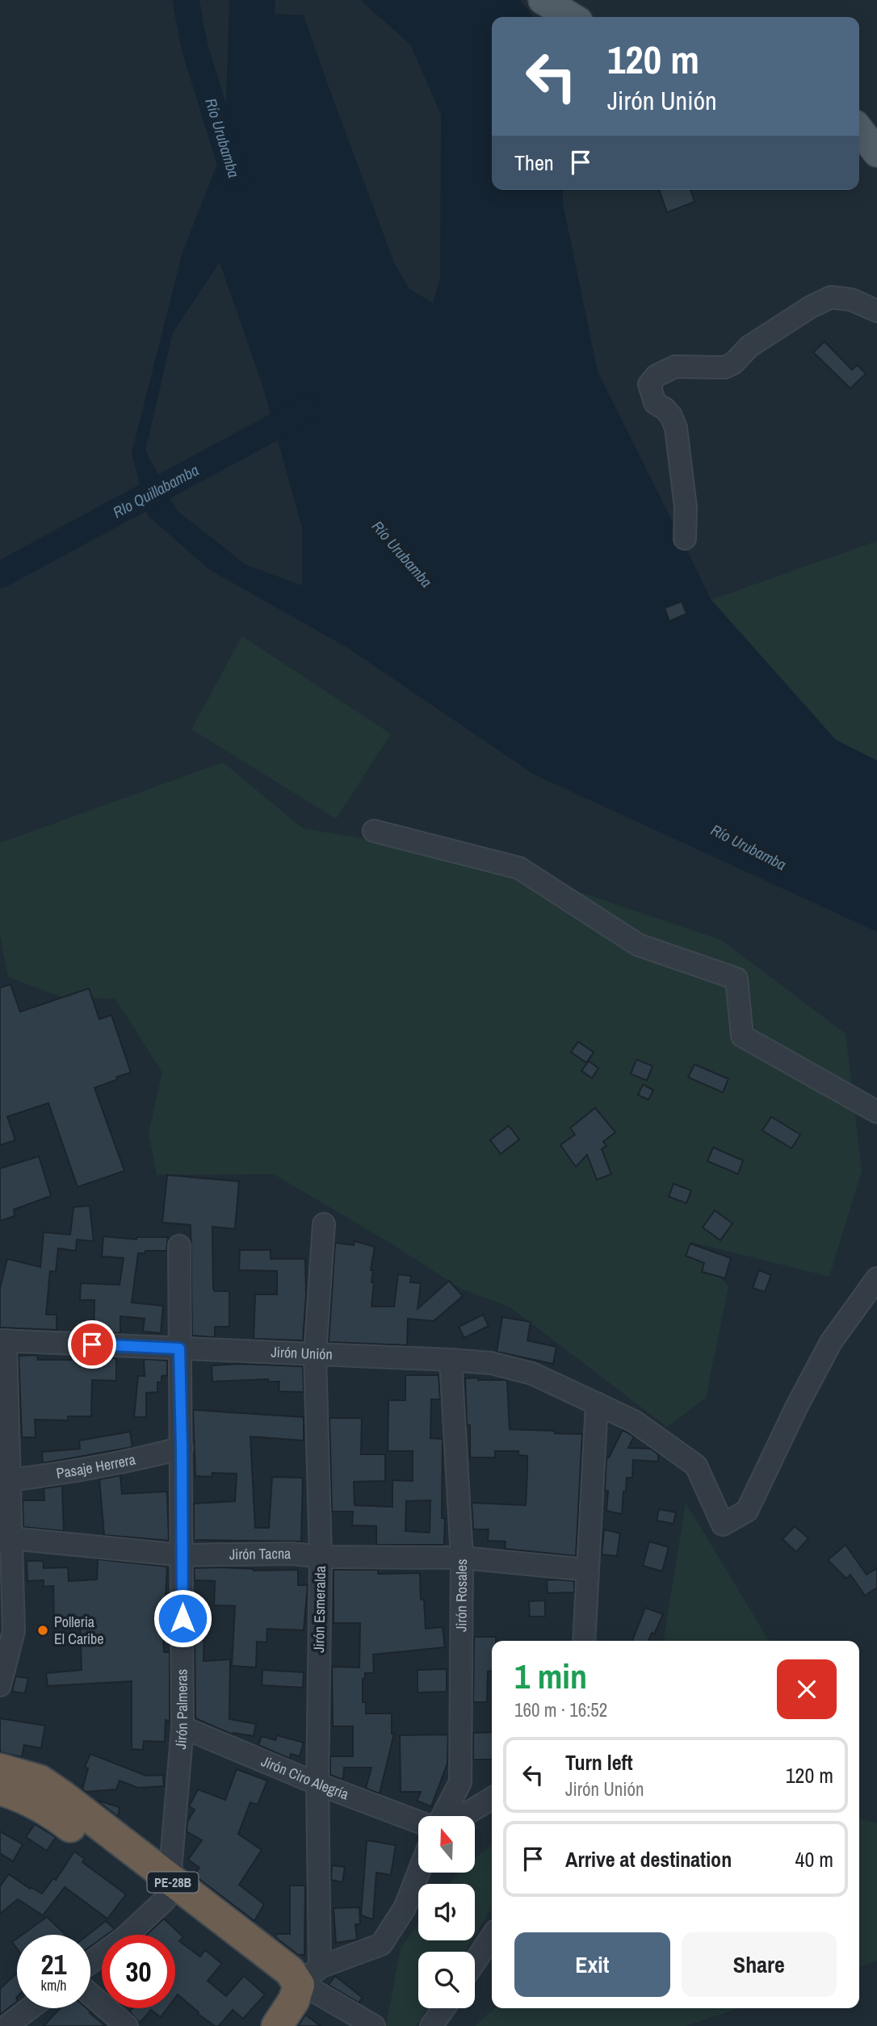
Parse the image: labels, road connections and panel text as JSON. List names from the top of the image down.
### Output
{
  "streets": {
    "highway": ["PE-28B"],
    "street": [
      "Jirón Unión",
      "Pasaje Herrera",
      "Jirón Tacna",
      "Jirón Rosales",
      "Jirón Esmeralda",
      "Jirón Palmeras",
      "Jirón Ciro Alegría"
    ]
  },
  "crossings": [
    ["Jirón Unión", "Jirón Rosales"],
    ["Jirón Unión", "Jirón Esmeralda"],
    ["Jirón Unión", "Jirón Palmeras"],
    ["Pasaje Herrera", "Jirón Palmeras"],
    ["Jirón Tacna", "Jirón Rosales"],
    ["Jirón Tacna", "Jirón Esmeralda"],
    ["Jirón Tacna", "Jirón Palmeras"],
    ["Jirón Esmeralda", "Jirón Ciro Alegría"],
    ["Jirón Esmeralda", "PE-28B"],
    ["Jirón Palmeras", "Jirón Ciro Alegría"],
    ["Jirón Palmeras", "PE-28B"]
  ],
  "water": ["Río Urubamba", "RIo Quillabamba"],
  "places": ["Polleria El Caribe"],
  "north": "top",
  "page": {
    "turn": ["120 m", "Jirón Unión"],
    "then": "Then",
    "heading": ["1 min", "160 m · 16:52"],
    "list": [
      {
        "name": "Turn left",
        "note": "Jirón Unión",
        "value": "120 m"
      },
      {
        "name": "Arrive at destination",
        "value": "40 m"
      }
    ],
    "buttons": ["Exit", "Share"],
    "speed": "21 km/h",
    "limit": "30"
  }
}
